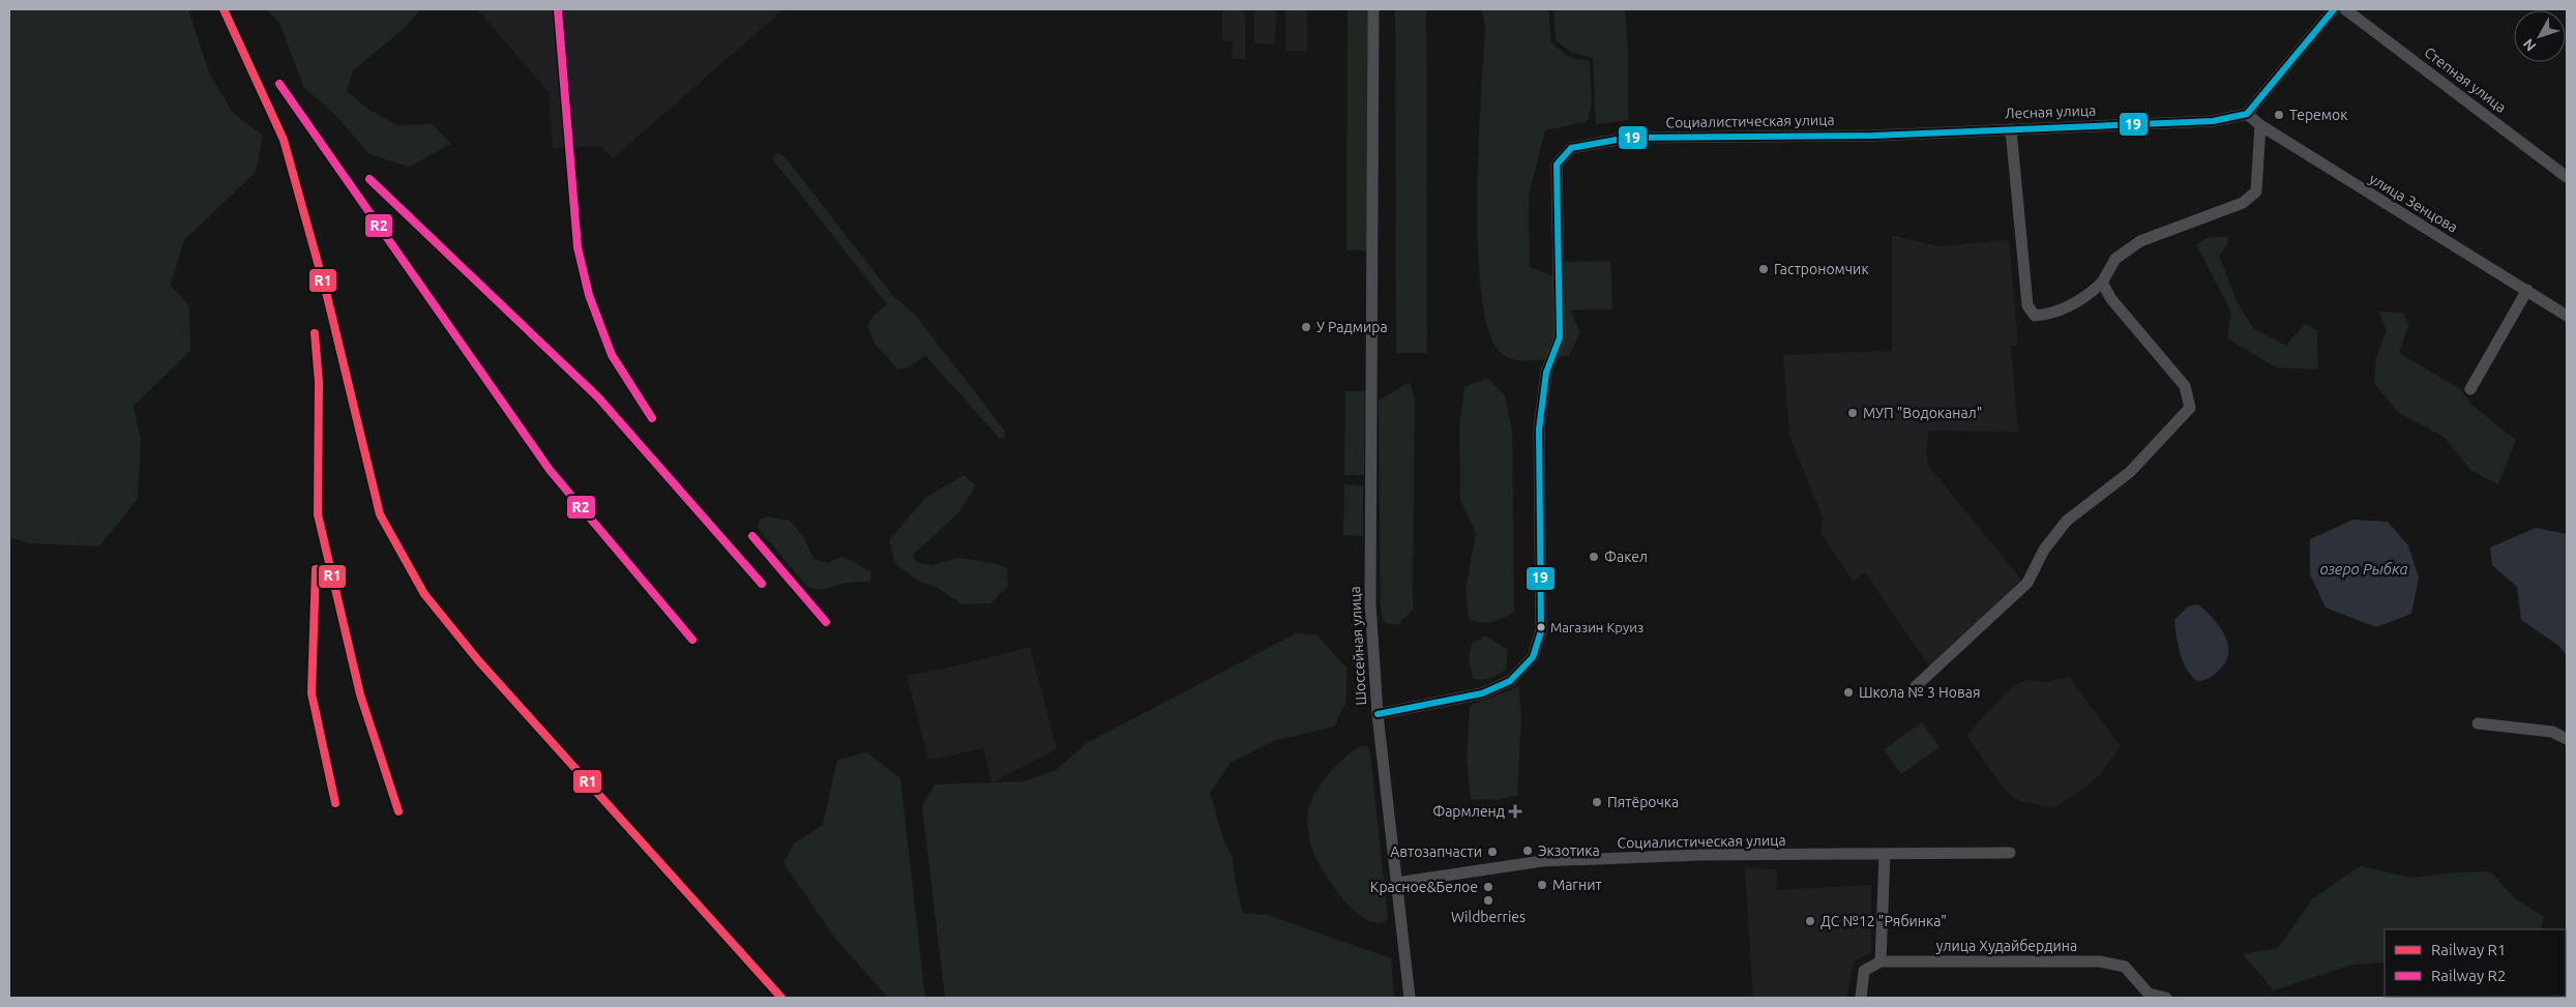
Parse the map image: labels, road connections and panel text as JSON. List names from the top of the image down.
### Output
{
  "streets": {
    "street": [
      "Степная улица",
      "Лесная улица",
      "Социалистическая улица",
      "улица Зенцова",
      "Шоссейная улица",
      "улица Худайбердина"
    ]
  },
  "crossings": [
    ["Лесная улица", "Социалистическая улица"],
    ["Лесная улица", "улица Зенцова"],
    ["Социалистическая улица", "Шоссейная улица"]
  ],
  "water": ["озеро Рыбка"],
  "places": {
    "other": [
      "Теремок",
      "Гастрономчик",
      "У Радмира",
      "МУП \"Водоканал\"",
      "Факел",
      "Магазин Круиз",
      "Школа № 3 Новая",
      "Пятёрочка",
      "Экзотика",
      "Автозапчасти",
      "Магнит",
      "Красное&Белое",
      "Wildberries",
      "ДС №12 \"Рябинка\""
    ],
    "health": ["Фармленд"]
  },
  "lines": ["rail line R1", "rail line R2", "transit line 19"],
  "legend": ["Railway R1", "Railway R2"],
  "north": "bottom left"
}
